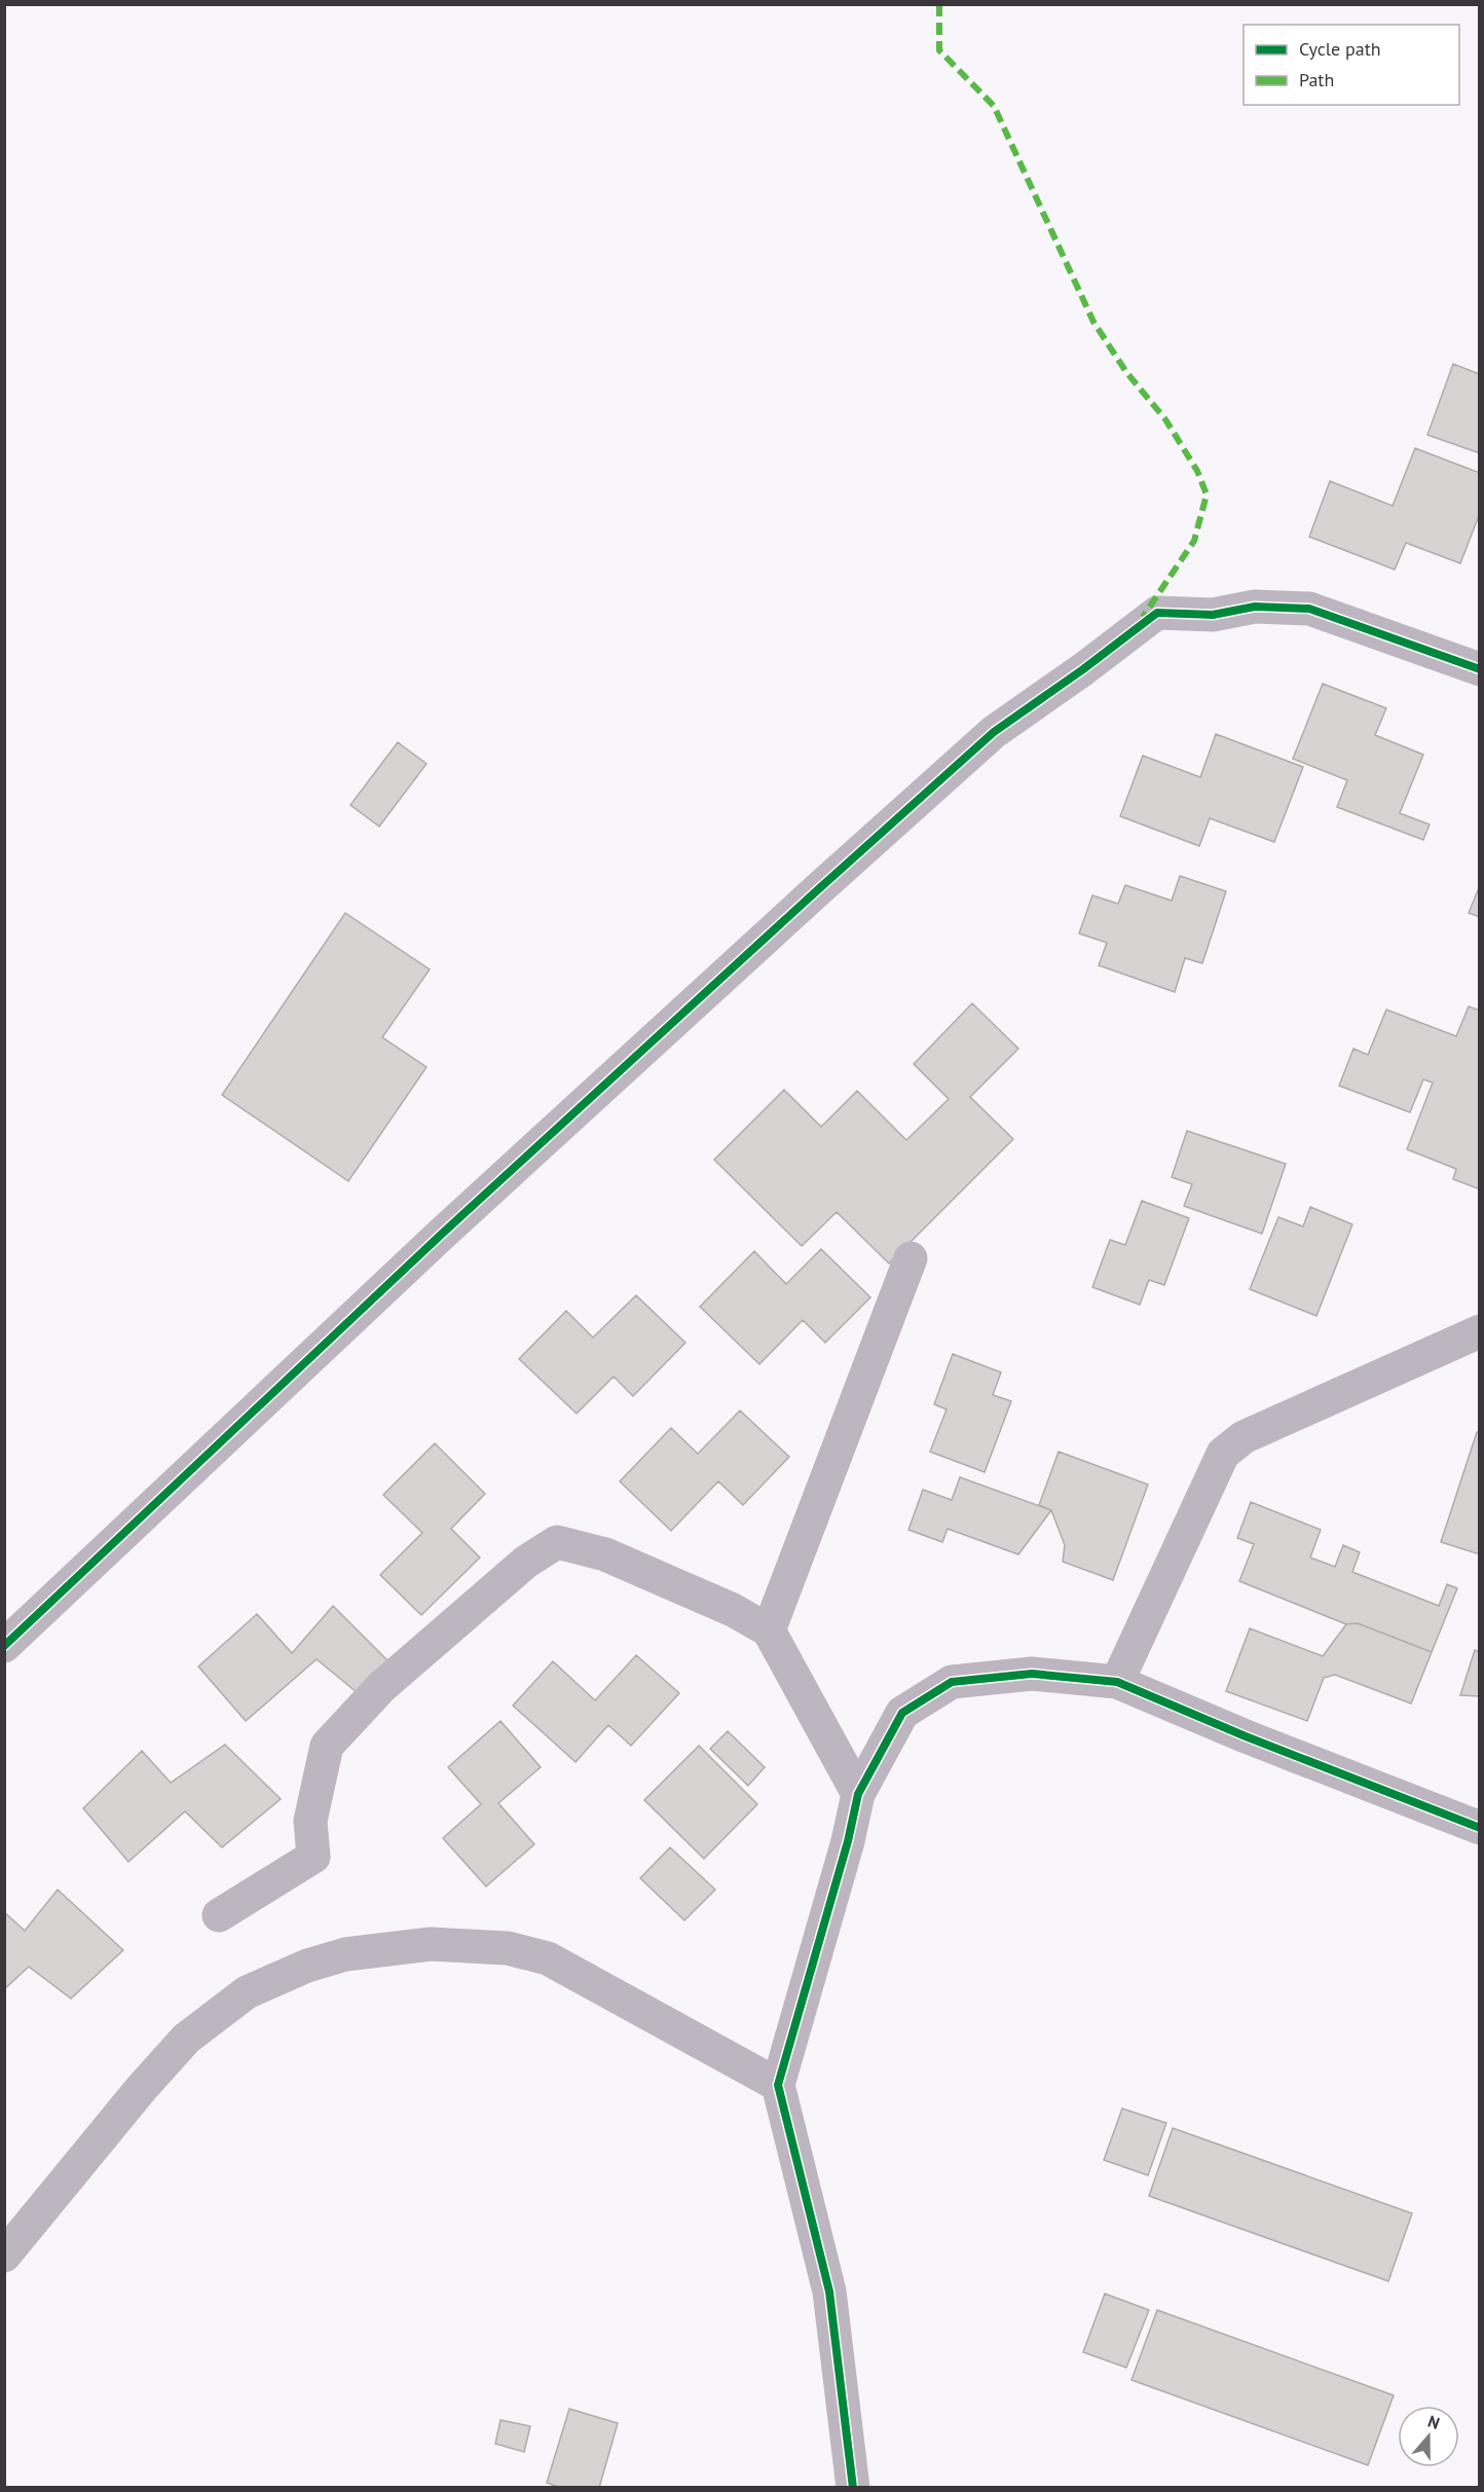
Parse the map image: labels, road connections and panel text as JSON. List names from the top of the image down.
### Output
{
  "legend": ["Cycle path", "Path"],
  "north": "top"
}
